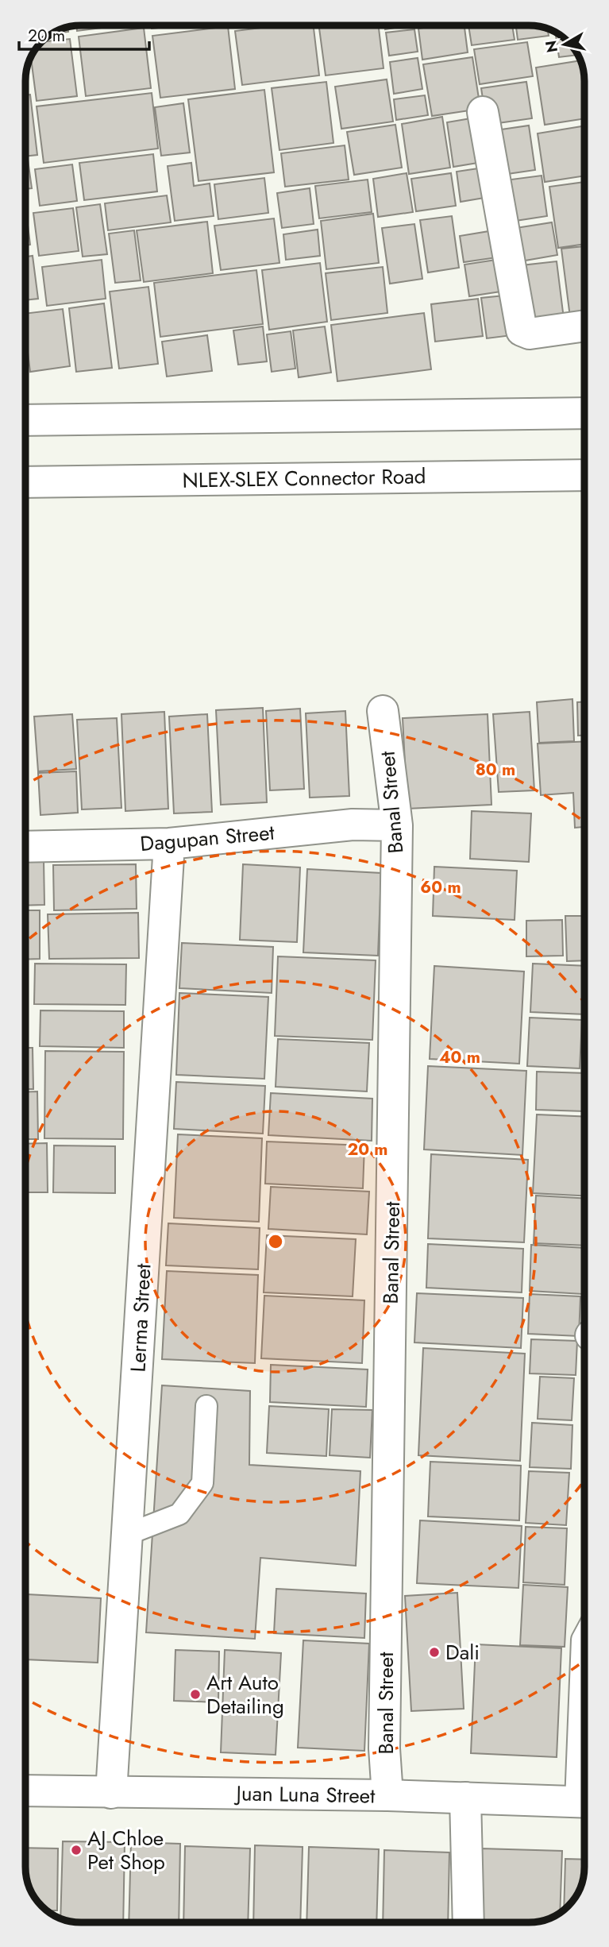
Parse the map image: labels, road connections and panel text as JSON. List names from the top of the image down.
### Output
{
  "streets": {
    "main road": [
      "NLEX-SLEX Connector Road",
      "Banal Street",
      "Dagupan Street",
      "Lerma Street",
      "Juan Luna Street"
    ]
  },
  "crossings": [
    ["Banal Street", "Dagupan Street"],
    ["Banal Street", "Juan Luna Street"],
    ["Dagupan Street", "Lerma Street"],
    ["Lerma Street", "Juan Luna Street"]
  ],
  "places": ["Dali", "Art Auto Detailing", "AJ Chloe Pet Shop"],
  "scale_bar": "20 m",
  "north": "left",
  "rings": [
    "80 m",
    "60 m",
    "40 m",
    "20 m"
  ]
}
